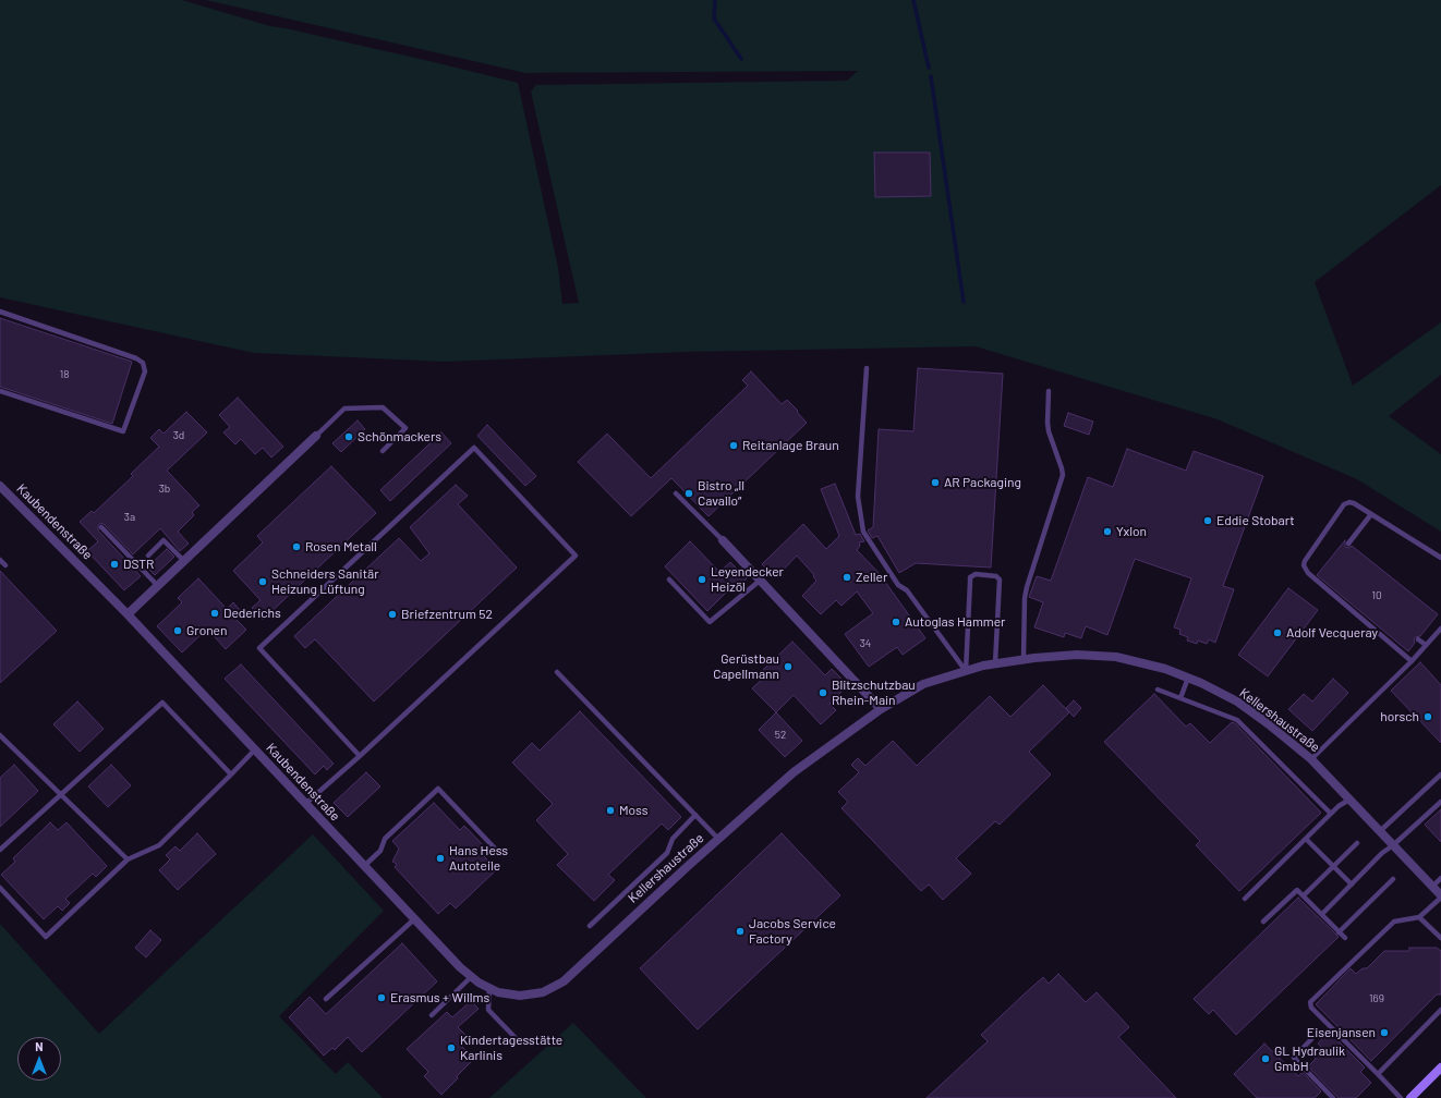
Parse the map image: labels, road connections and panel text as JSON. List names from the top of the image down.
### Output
{
  "streets": {
    "street": ["Kaubendenstraße", "Kellershaustraße"]
  },
  "crossings": [
    ["Kaubendenstraße", "Kellershaustraße"]
  ],
  "places": [
    "Schönmackers",
    "Reitanlage Braun",
    "AR Packaging",
    "Bistro „Il Cavallo“",
    "Eddie Stobart",
    "Yxlon",
    "Rosen Metall",
    "DSTR",
    "Zeller",
    "Leyendecker Heizöl",
    "Schneiders Sanitär Heizung Lüftung",
    "Dederichs",
    "Briefzentrum 52",
    "Autoglas Hammer",
    "Gronen",
    "Adolf Vecqueray",
    "Gerüstbau Capellmann",
    "Blitzschutzbau Rhein-Main",
    "horsch",
    "Moss",
    "Hans Hess Autoteile",
    "Jacobs Service Factory",
    "Erasmus + Willms",
    "Eisenjansen",
    "Kindertagesstätte Karlinis",
    "GL Hydraulik GmbH"
  ],
  "house_numbers": [
    "18",
    "3d",
    "3b",
    "3a",
    "10",
    "34",
    "52",
    "169"
  ],
  "north": "top"
}
